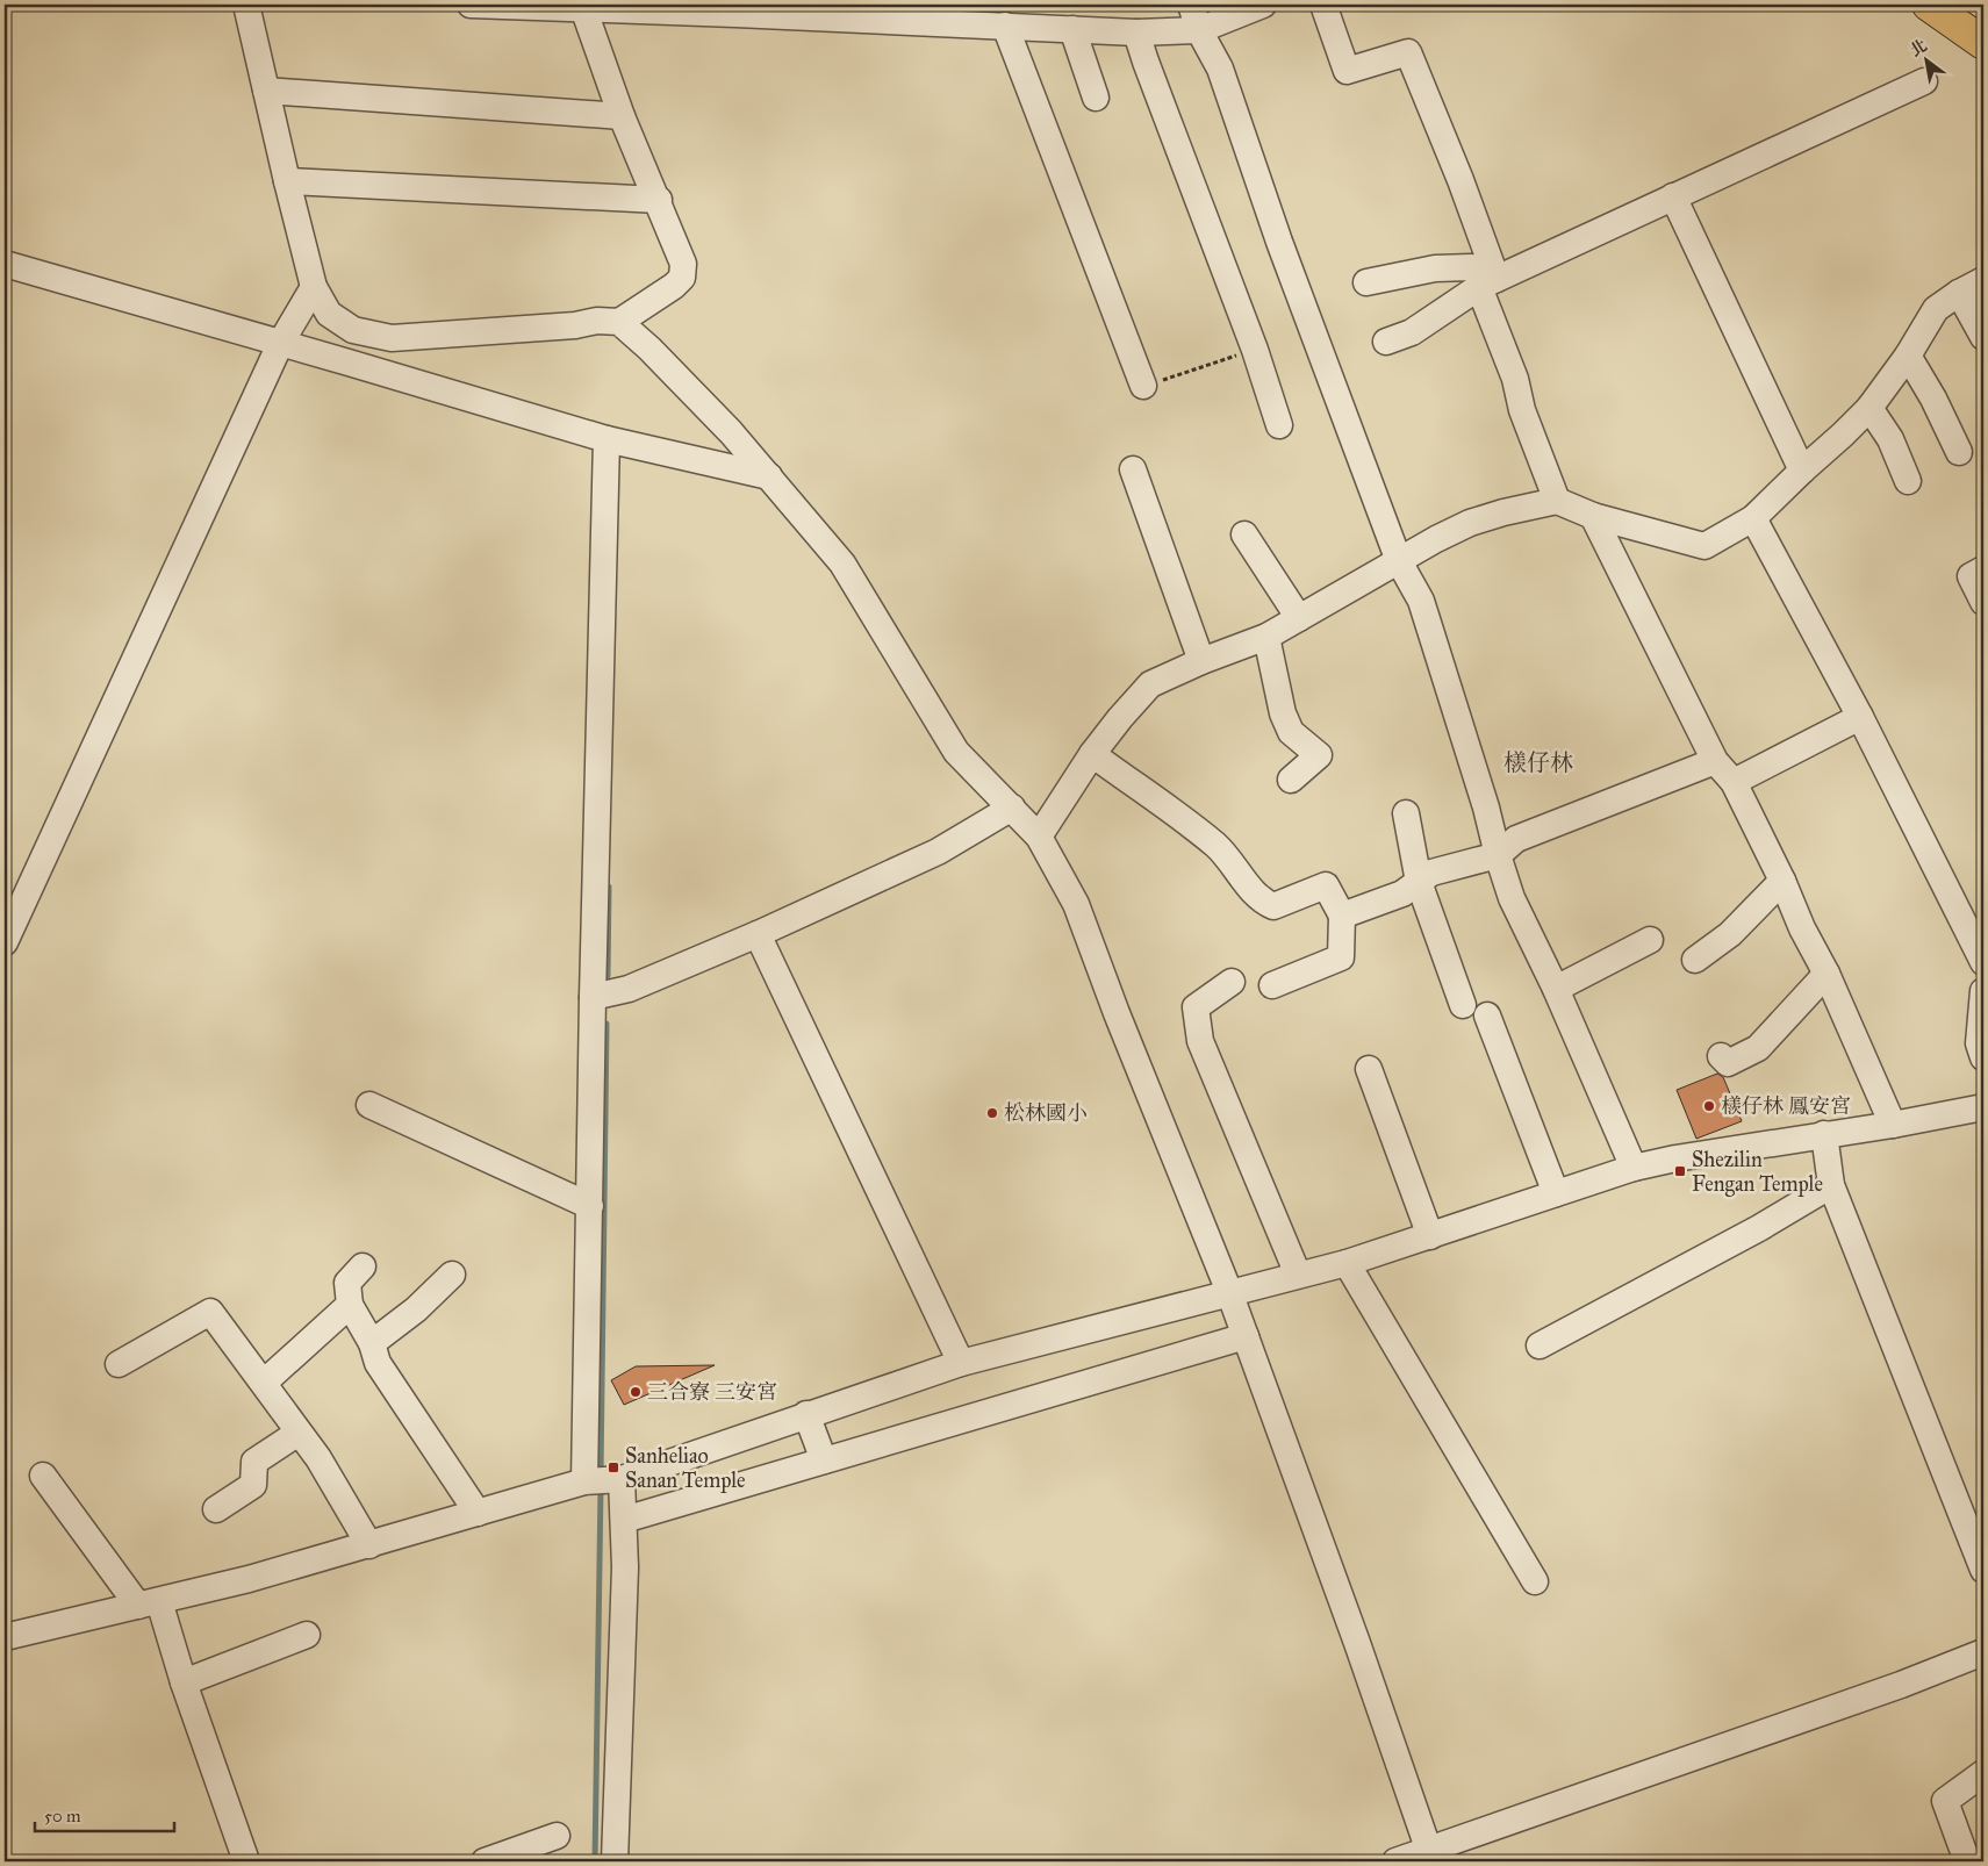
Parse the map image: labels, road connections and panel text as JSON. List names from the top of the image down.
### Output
{
  "districts": ["檨仔林"],
  "places": {
    "other": ["檨仔林 鳳安宮", "松林國小", "三合寮 三安宮"],
    "transit": ["Shezilin Fengan Temple", "Sanheliao Sanan Temple"]
  },
  "scale_bar": "50 m",
  "north": "top left"
}
